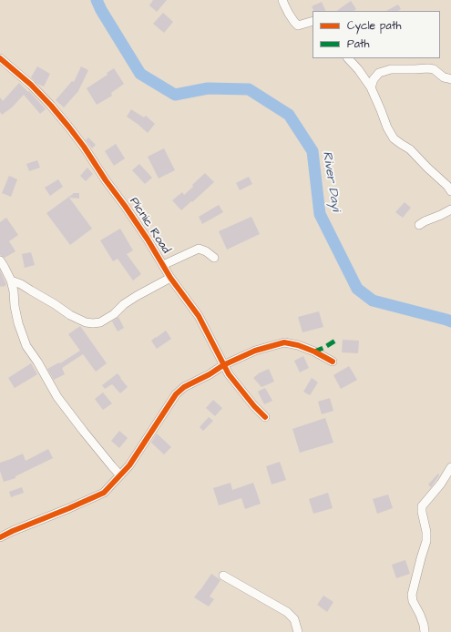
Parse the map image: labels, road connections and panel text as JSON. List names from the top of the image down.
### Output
{
  "streets": {
    "street": ["Picnic Road"]
  },
  "water": ["River Dayi"],
  "legend": ["Cycle path", "Path"]
}
